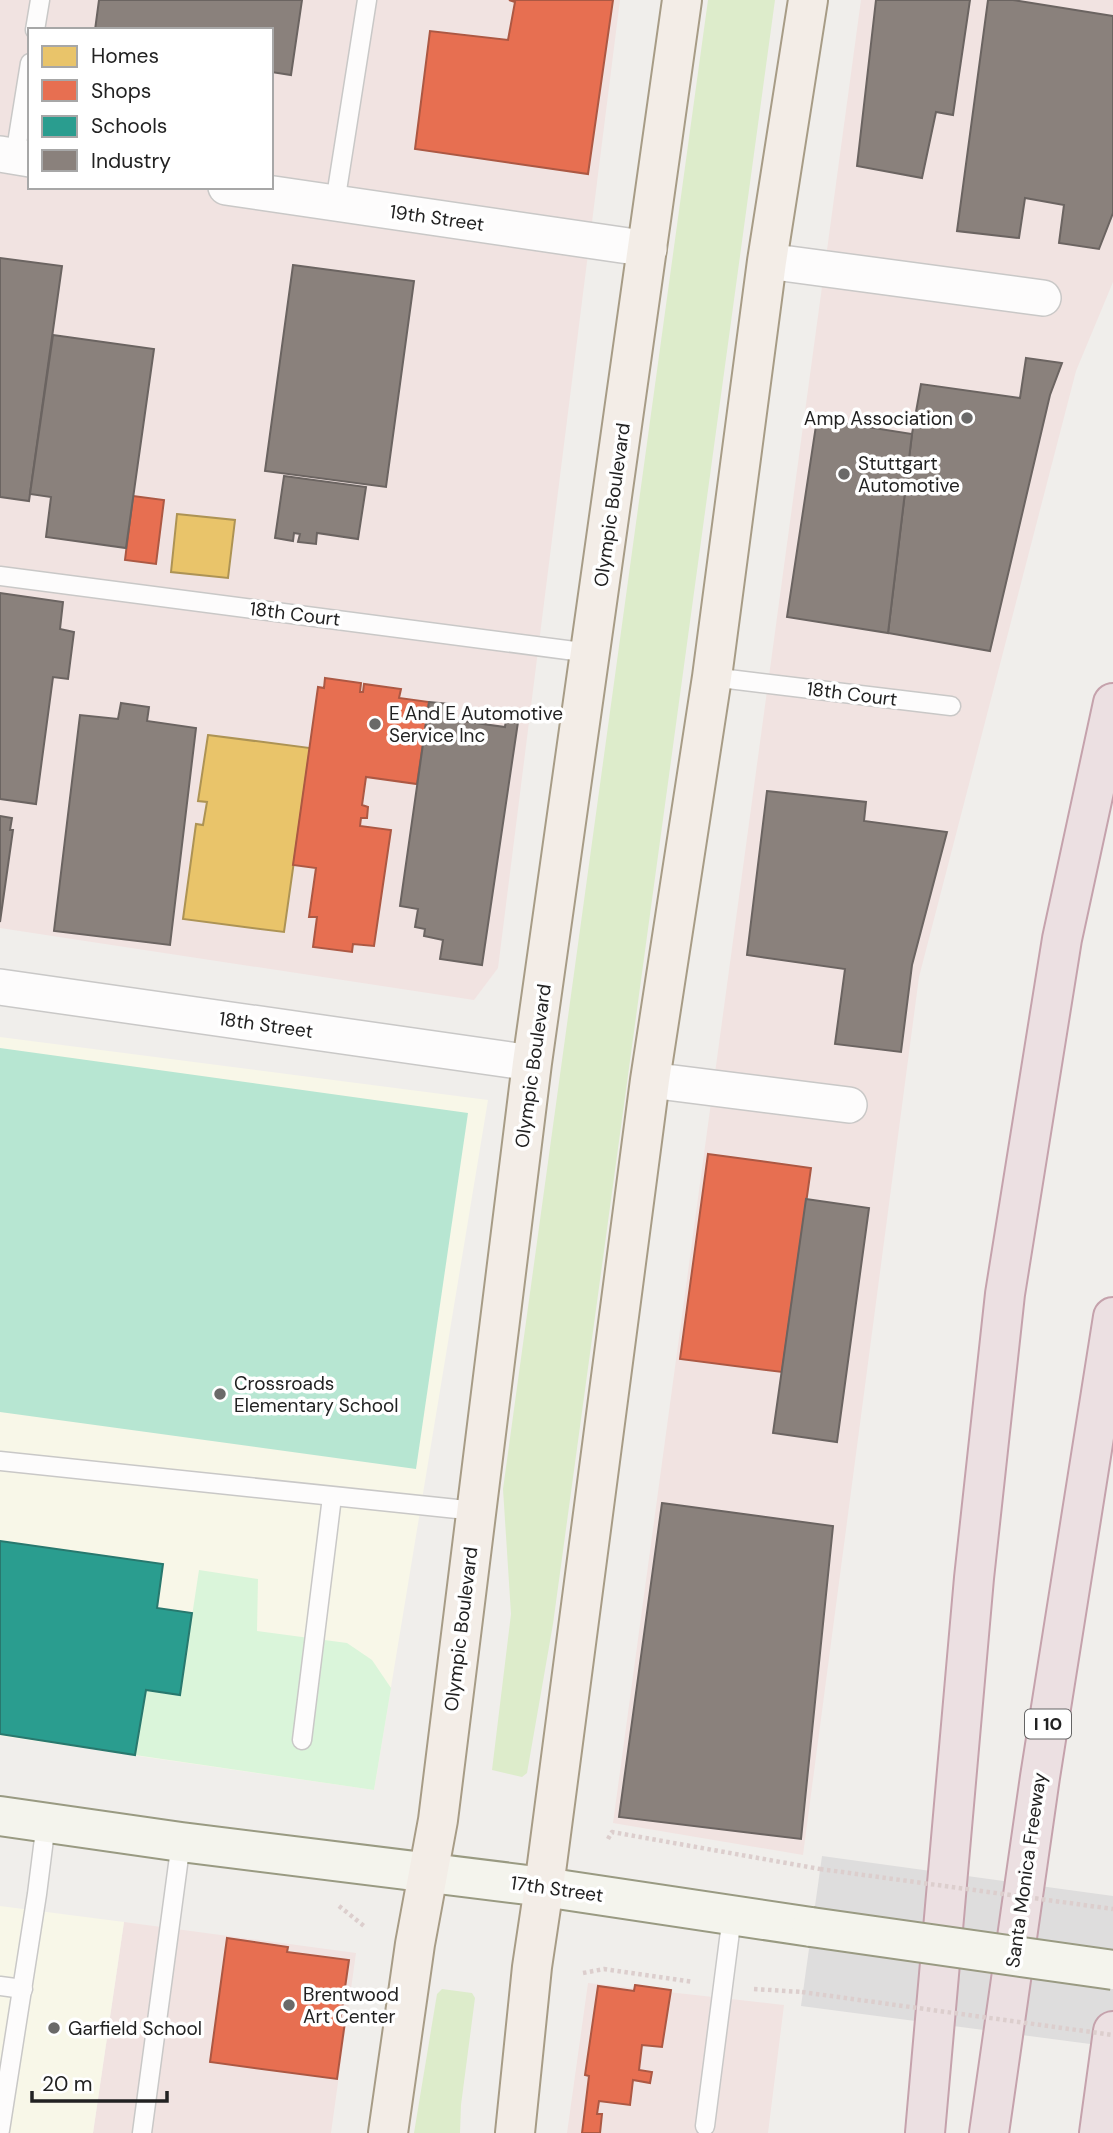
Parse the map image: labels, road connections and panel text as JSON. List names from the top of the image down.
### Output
{
  "streets": {
    "highway": ["I 10", "Santa Monica Freeway"],
    "main road": ["Olympic Boulevard"],
    "street": ["19th Street", "18th Street", "17th Street"],
    "lane": ["18th Court"]
  },
  "crossings": [
    ["19th Street", "Olympic Boulevard"],
    ["Olympic Boulevard", "18th Court"],
    ["Olympic Boulevard", "18th Street"],
    ["Olympic Boulevard", "17th Street"]
  ],
  "places": [
    "Amp Association",
    "Stuttgart Automotive",
    "E And E Automotive Service Inc",
    "Crossroads Elementary School",
    "Brentwood Art Center",
    "Garfield School"
  ],
  "legend": [
    "Homes",
    "Shops",
    "Schools",
    "Industry"
  ],
  "scale_bar": "20 m"
}
